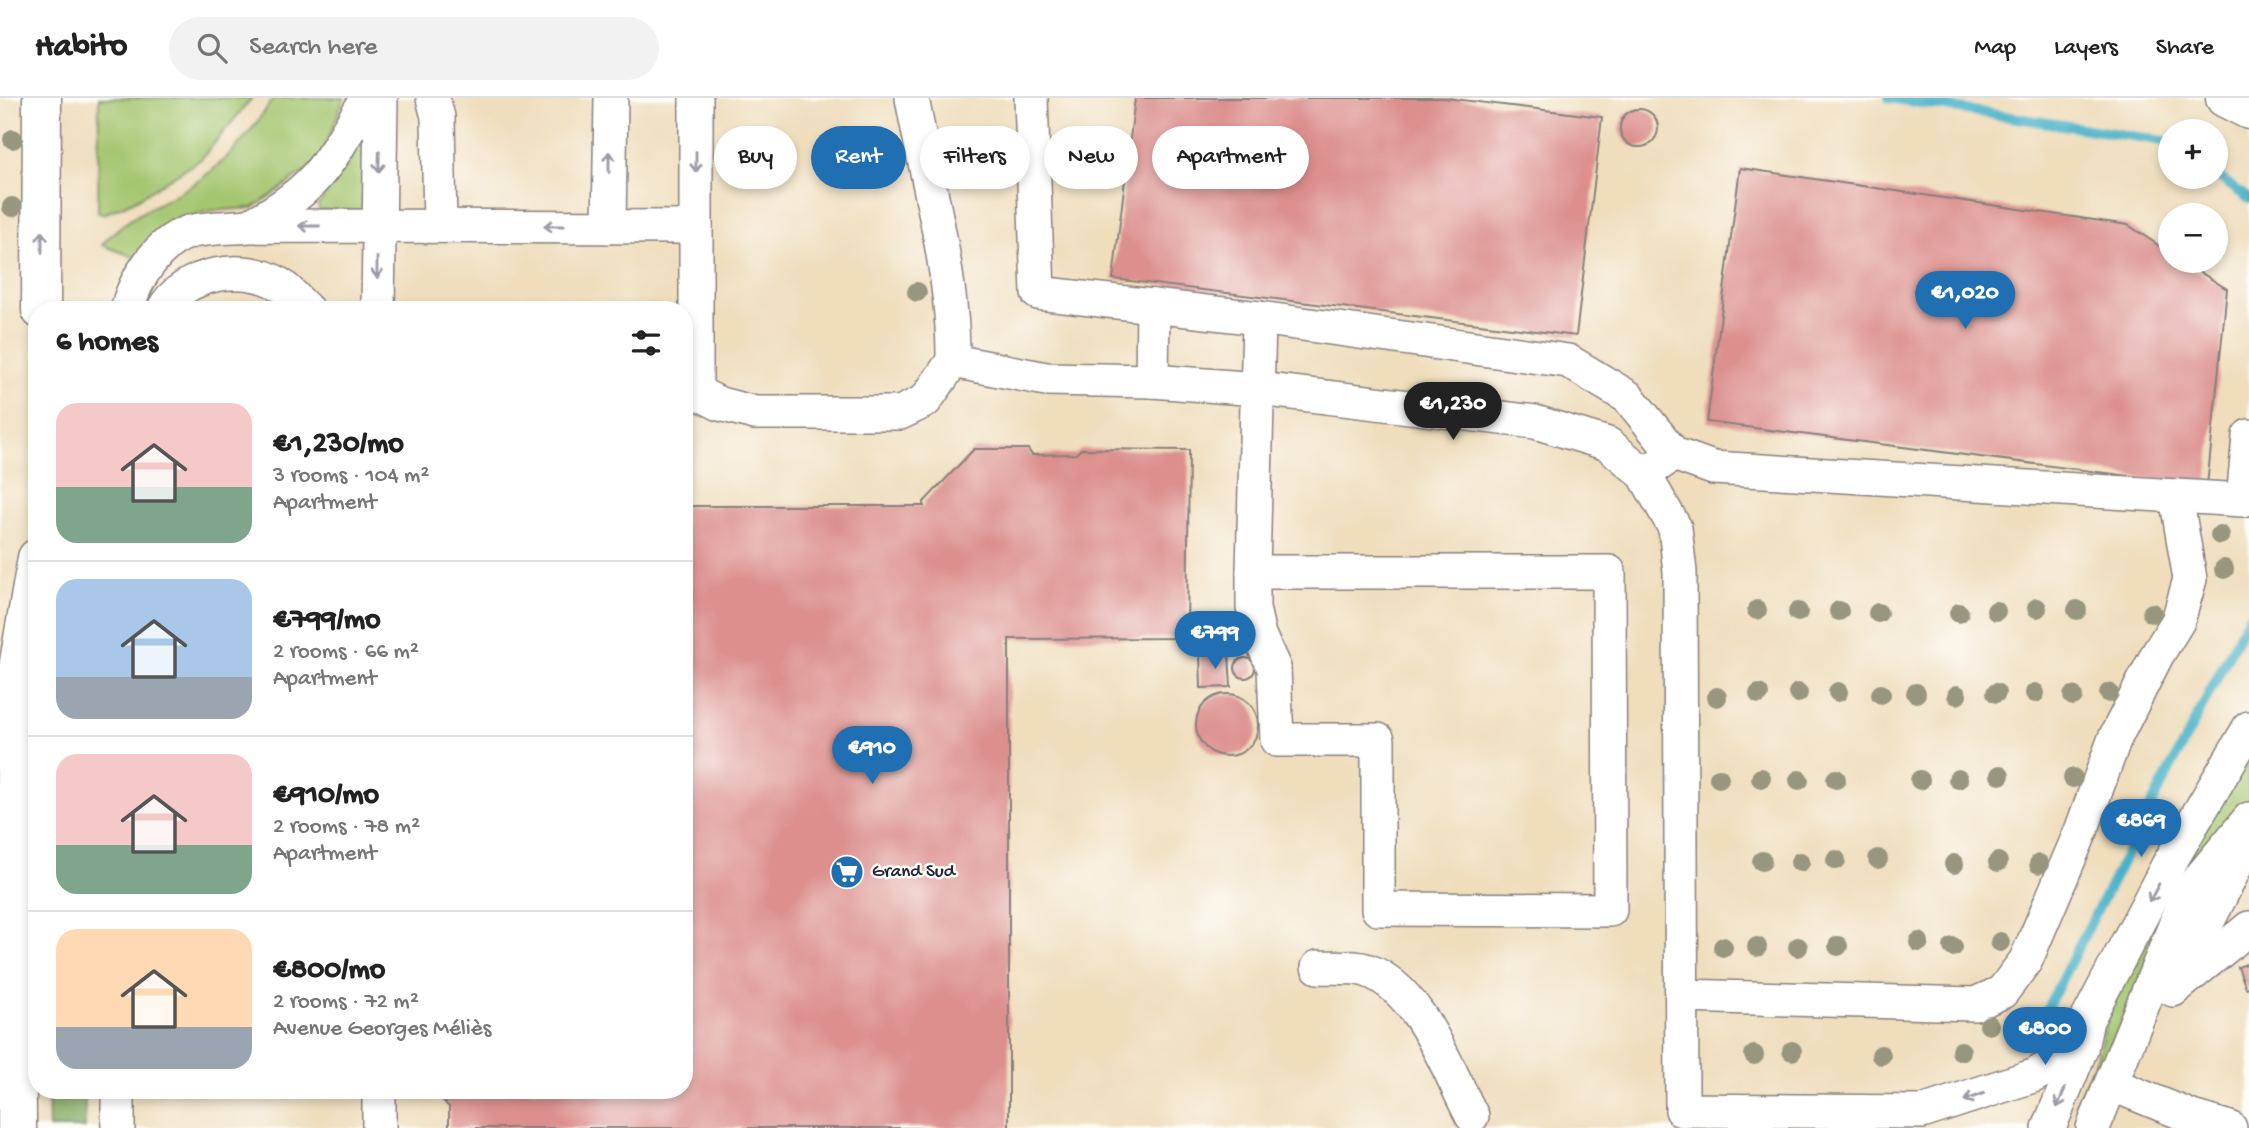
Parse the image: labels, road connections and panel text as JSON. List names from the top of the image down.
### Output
{
  "places": {
    "supermarket": ["Grand Sud"]
  },
  "page": {
    "header": "Habito",
    "search": "Search here",
    "nav": ["Map", "Layers", "Share"],
    "map_buttons": ["+", "−"],
    "chip": [
      "Buy",
      "Rent",
      "Filters",
      "New",
      "Apartment"
    ],
    "price": [
      "€1,020",
      "€1,230",
      "€799",
      "€910",
      "€869",
      "€800"
    ],
    "heading": "6 homes",
    "list": [
      {
        "name": "€1,230/mo",
        "note": "3 rooms · 104 m² · Apartment"
      },
      {
        "name": "€799/mo",
        "note": "2 rooms · 66 m² · Apartment"
      },
      {
        "name": "€910/mo",
        "note": "2 rooms · 78 m² · Apartment"
      },
      {
        "name": "€800/mo",
        "note": "2 rooms · 72 m² · Avenue Georges Méliès"
      }
    ]
  }
}
